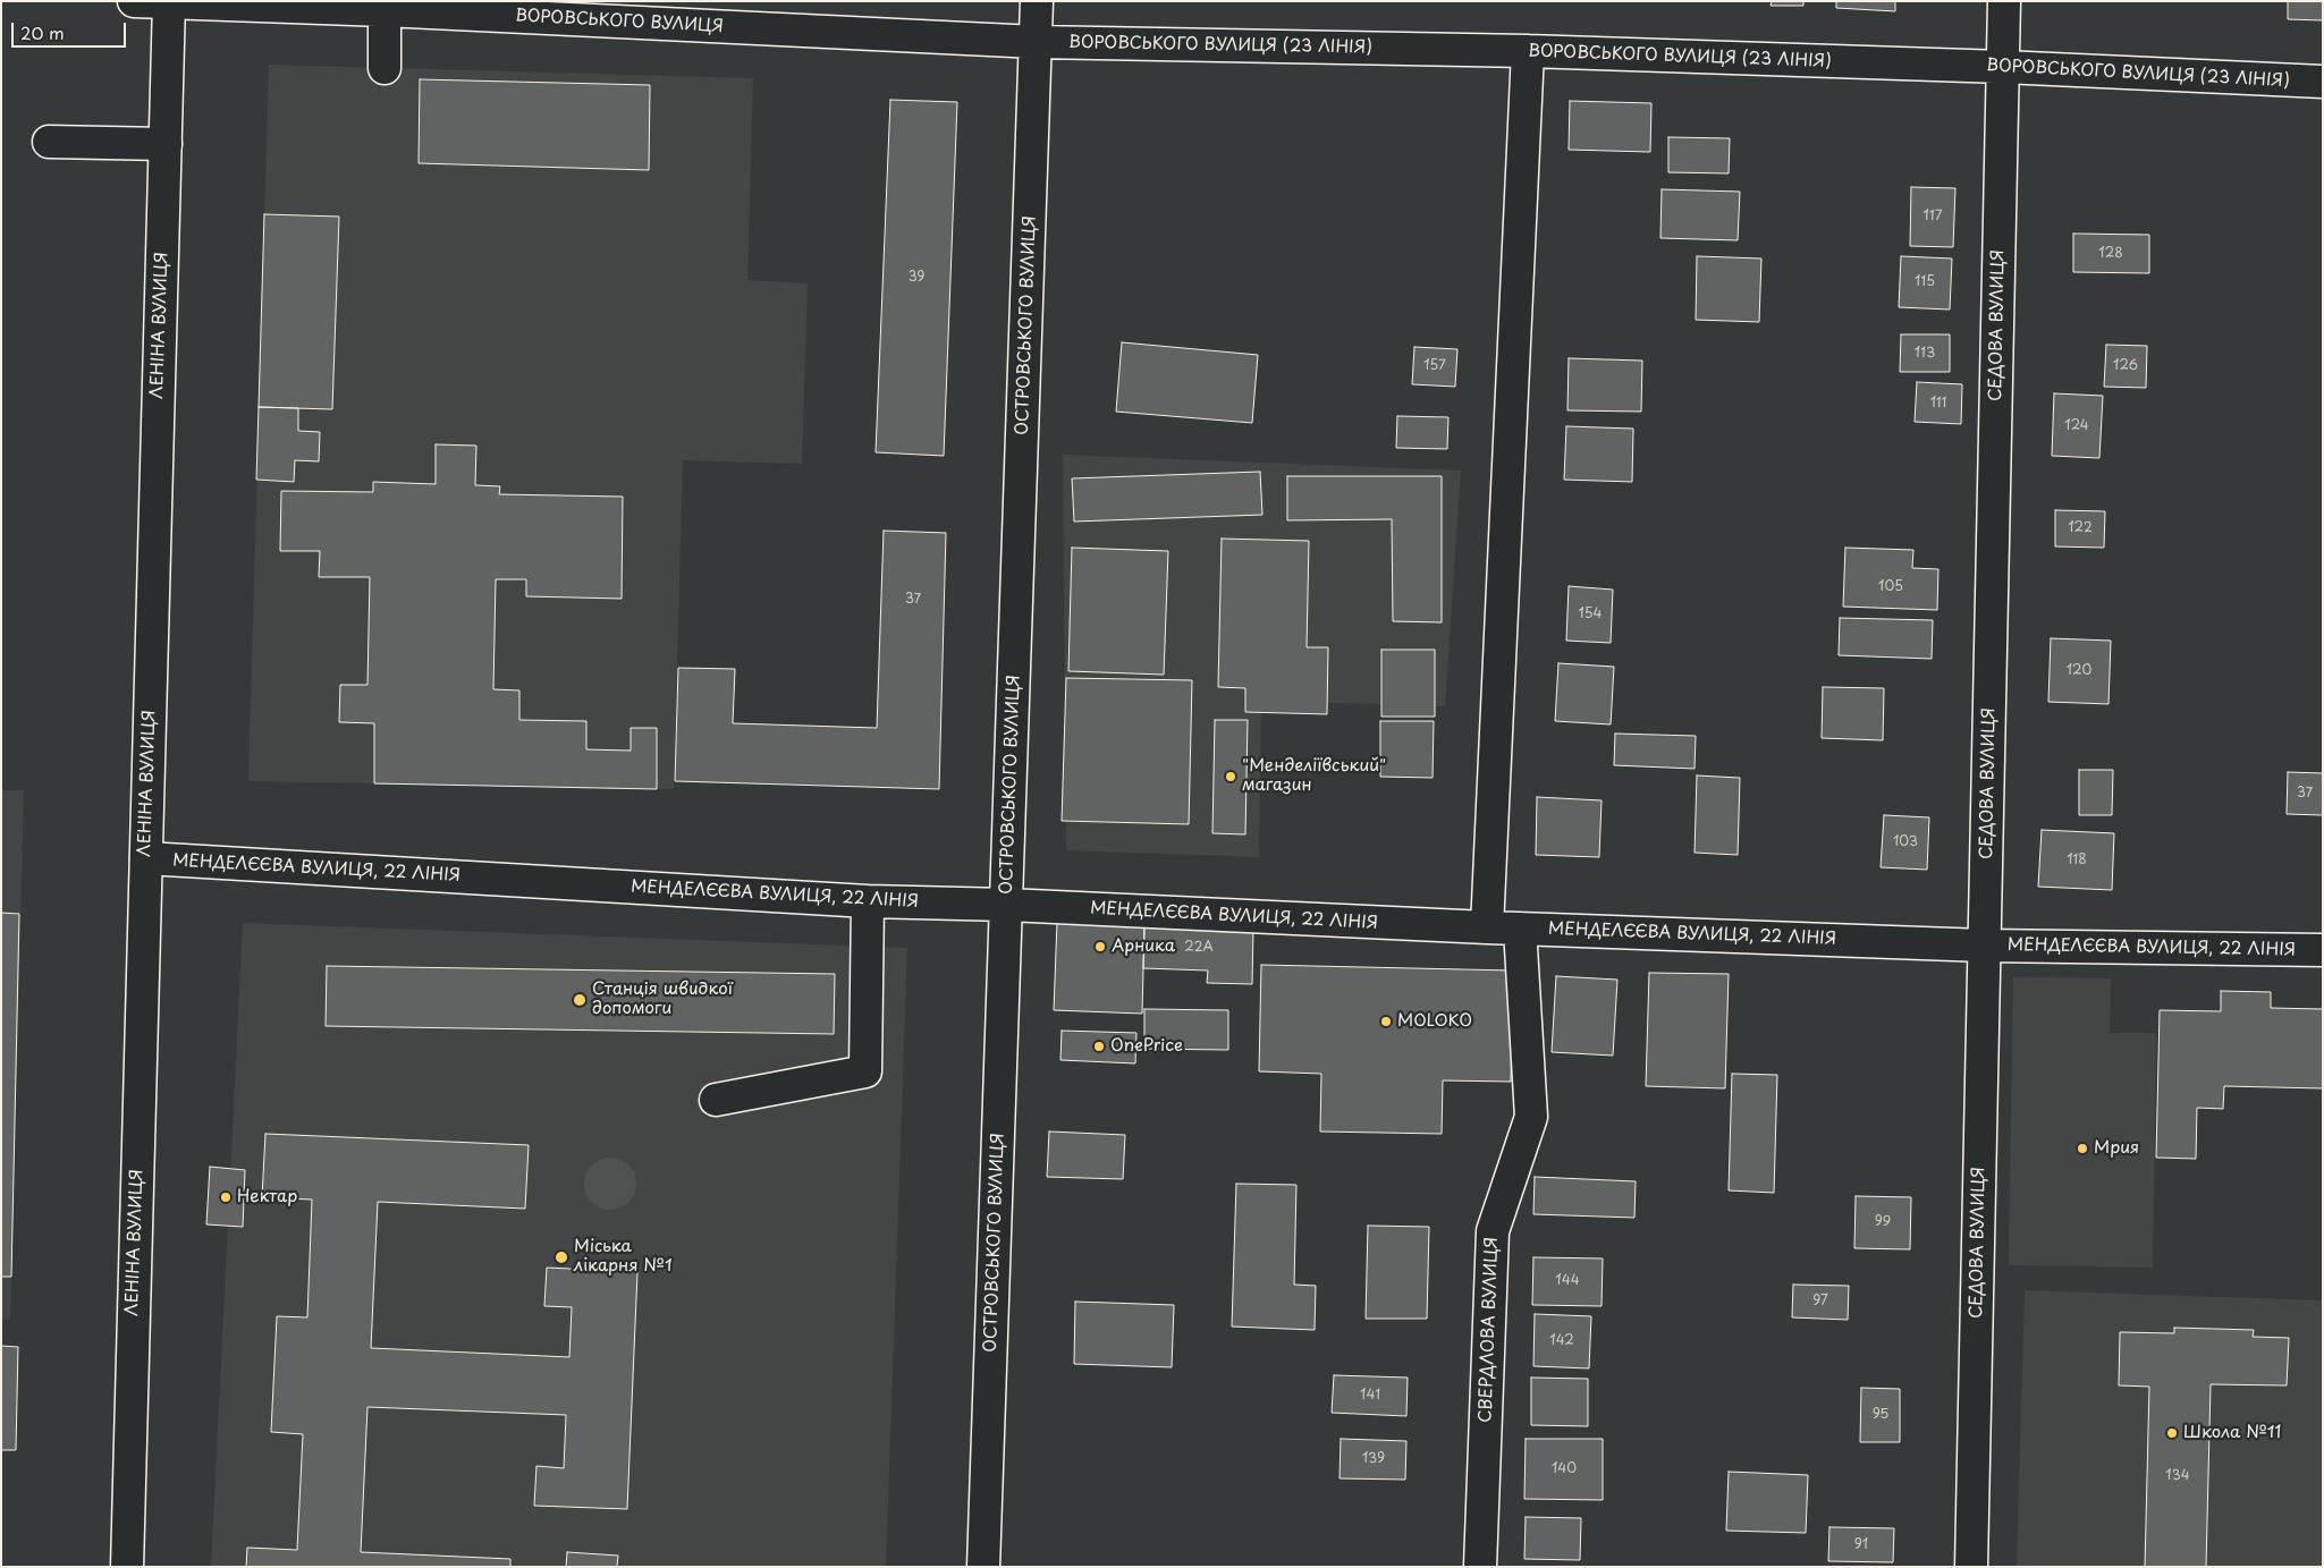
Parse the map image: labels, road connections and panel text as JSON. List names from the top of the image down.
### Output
{
  "streets": {
    "street": [
      "ВОРОВСЬКОГО ВУЛИЦЯ",
      "ВОРОВСЬКОГО ВУЛИЦЯ (23 ЛIНIЯ)",
      "ЛЕНІНА ВУЛИЦЯ",
      "ОСТРОВСЬКОГО ВУЛИЦЯ",
      "СЕДОВА ВУЛИЦЯ",
      "МЕНДЕЛЄЄВА ВУЛИЦЯ, 22 ЛІНІЯ",
      "СВЕРДЛОВА ВУЛИЦЯ"
    ]
  },
  "crossings": [
    ["ВОРОВСЬКОГО ВУЛИЦЯ", "ВОРОВСЬКОГО ВУЛИЦЯ (23 ЛIНIЯ)"],
    ["ВОРОВСЬКОГО ВУЛИЦЯ", "ЛЕНІНА ВУЛИЦЯ"],
    ["ВОРОВСЬКОГО ВУЛИЦЯ", "ОСТРОВСЬКОГО ВУЛИЦЯ"],
    ["ВОРОВСЬКОГО ВУЛИЦЯ (23 ЛIНIЯ)", "ОСТРОВСЬКОГО ВУЛИЦЯ"],
    ["ВОРОВСЬКОГО ВУЛИЦЯ (23 ЛIНIЯ)", "СЕДОВА ВУЛИЦЯ"],
    ["ЛЕНІНА ВУЛИЦЯ", "МЕНДЕЛЄЄВА ВУЛИЦЯ, 22 ЛІНІЯ"],
    ["ОСТРОВСЬКОГО ВУЛИЦЯ", "МЕНДЕЛЄЄВА ВУЛИЦЯ, 22 ЛІНІЯ"],
    ["СЕДОВА ВУЛИЦЯ", "МЕНДЕЛЄЄВА ВУЛИЦЯ, 22 ЛІНІЯ"],
    ["МЕНДЕЛЄЄВА ВУЛИЦЯ, 22 ЛІНІЯ", "СВЕРДЛОВА ВУЛИЦЯ"]
  ],
  "places": [
    "\"Менделіївський\" магазин",
    "Арника",
    "Станція швидкої допомоги",
    "MOLOKO",
    "OnePrice",
    "Мрия",
    "Нектар",
    "Міська лікарня №1",
    "Школа №11"
  ],
  "house_numbers": [
    "117",
    "128",
    "39",
    "115",
    "113",
    "157",
    "126",
    "111",
    "124",
    "122",
    "105",
    "37",
    "154",
    "120",
    "37",
    "103",
    "118",
    "22А",
    "99",
    "144",
    "97",
    "142",
    "141",
    "95",
    "139",
    "140",
    "134",
    "91"
  ],
  "scale_bar": "20 m"
}
